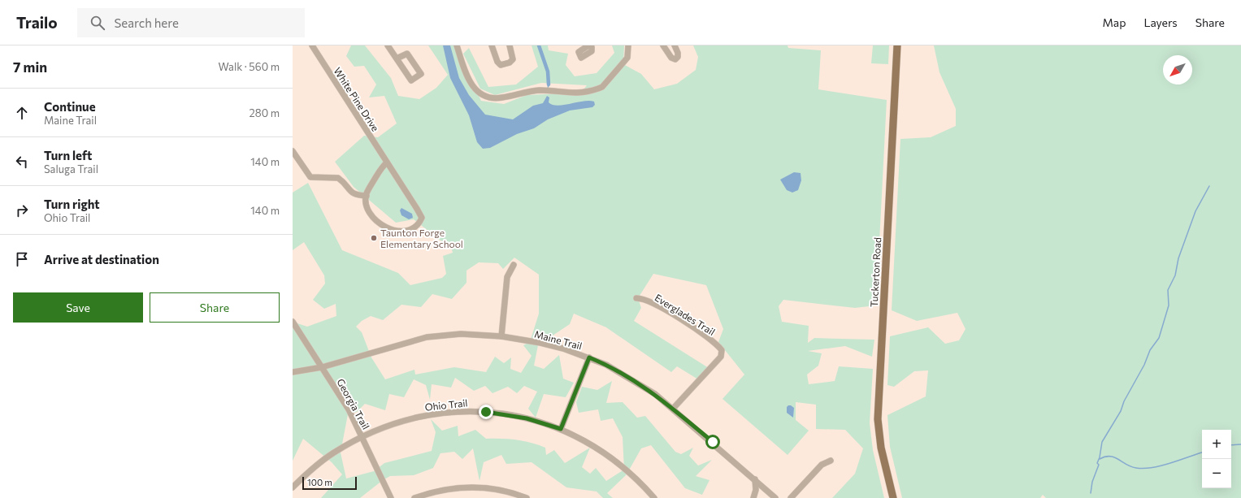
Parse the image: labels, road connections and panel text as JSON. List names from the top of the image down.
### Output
{
  "streets": {
    "main road": ["Tuckerton Road"],
    "street": [
      "White Pine Drive",
      "Everglades Trail",
      "Maine Trail",
      "Georgia Trail",
      "Ohio Trail"
    ]
  },
  "crossings": [
    ["Everglades Trail", "Maine Trail"],
    ["Maine Trail", "Georgia Trail"],
    ["Georgia Trail", "Ohio Trail"]
  ],
  "places": ["Taunton Forge Elementary School"],
  "scale_bar": "100 m",
  "north": "bottom left",
  "page": {
    "header": "Trailo",
    "search": "Search here",
    "nav": ["Map", "Layers", "Share"],
    "heading": ["7 min", "Walk · 560 m"],
    "list": [
      ["Continue", "Maine Trail", "280 m"],
      ["Turn left", "Saluga Trail", "140 m"],
      ["Turn right", "Ohio Trail", "140 m"],
      "Arrive at destination"
    ],
    "buttons": ["Save", "Share"],
    "map_buttons": ["+", "−"],
    "scale": "100 m"
  }
}
